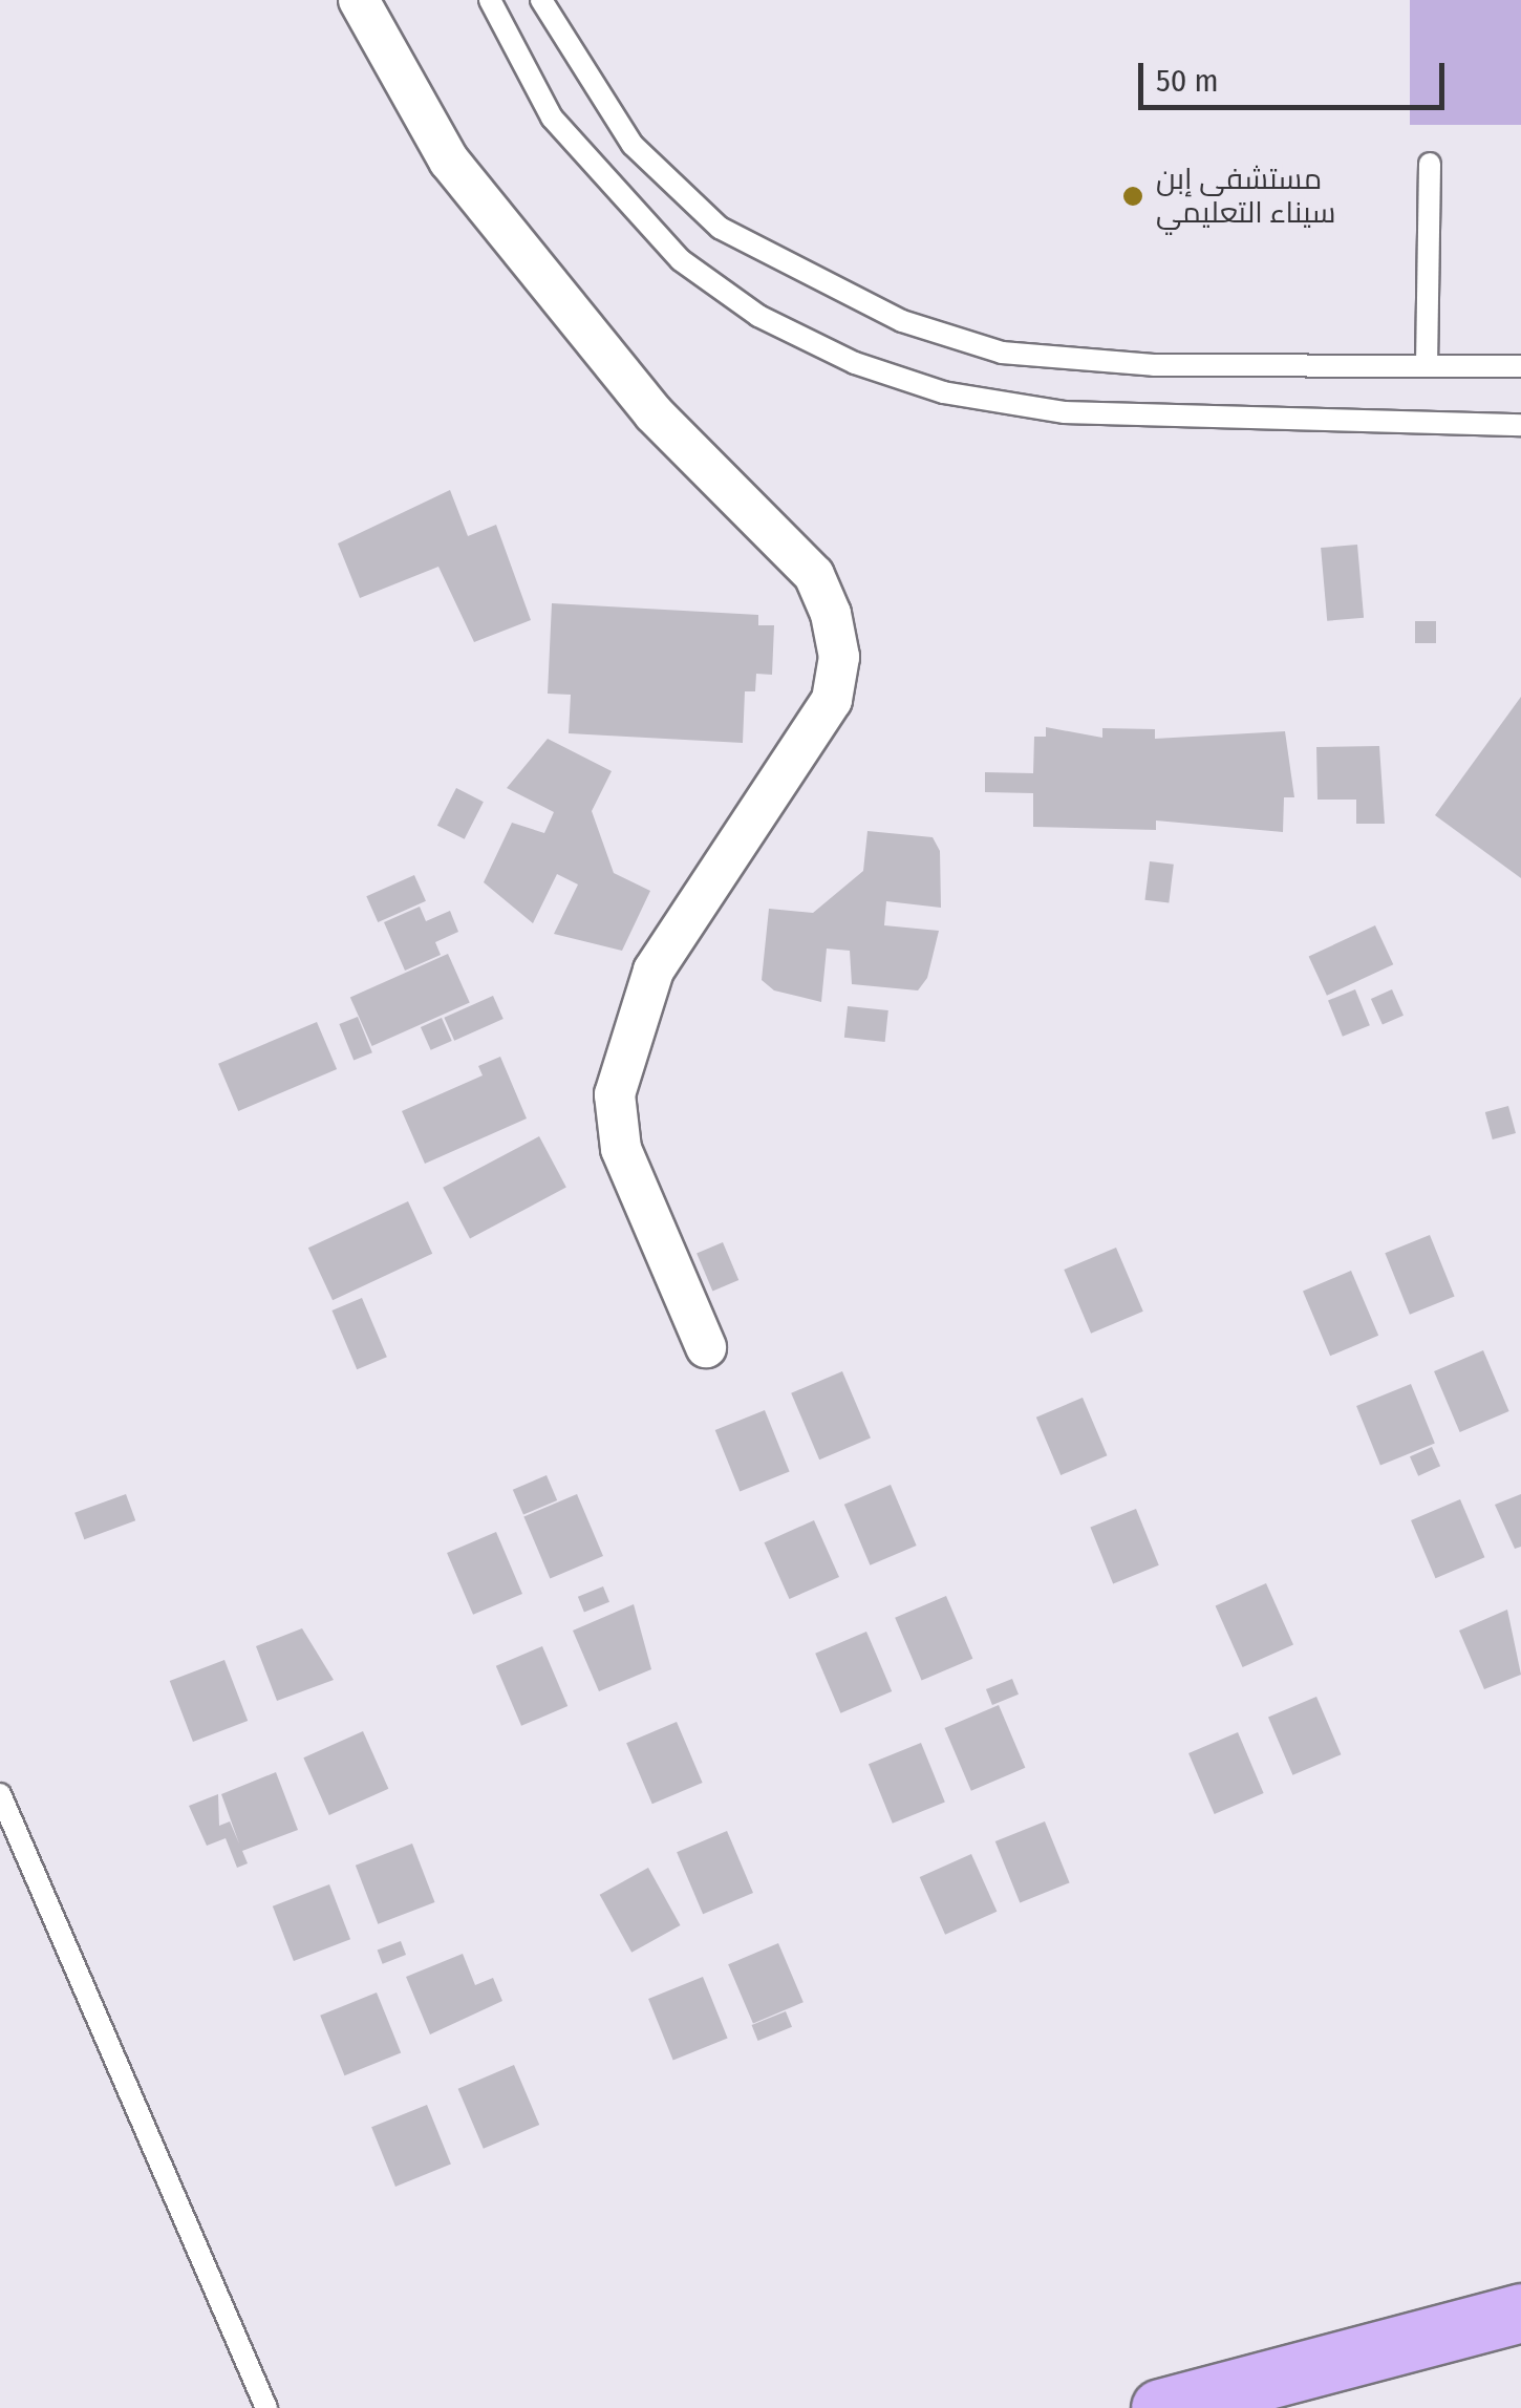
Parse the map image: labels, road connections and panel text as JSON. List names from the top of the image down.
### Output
{
  "places": ["مستشفى إبن سيناء التعليمي"],
  "scale_bar": "50 m"
}
